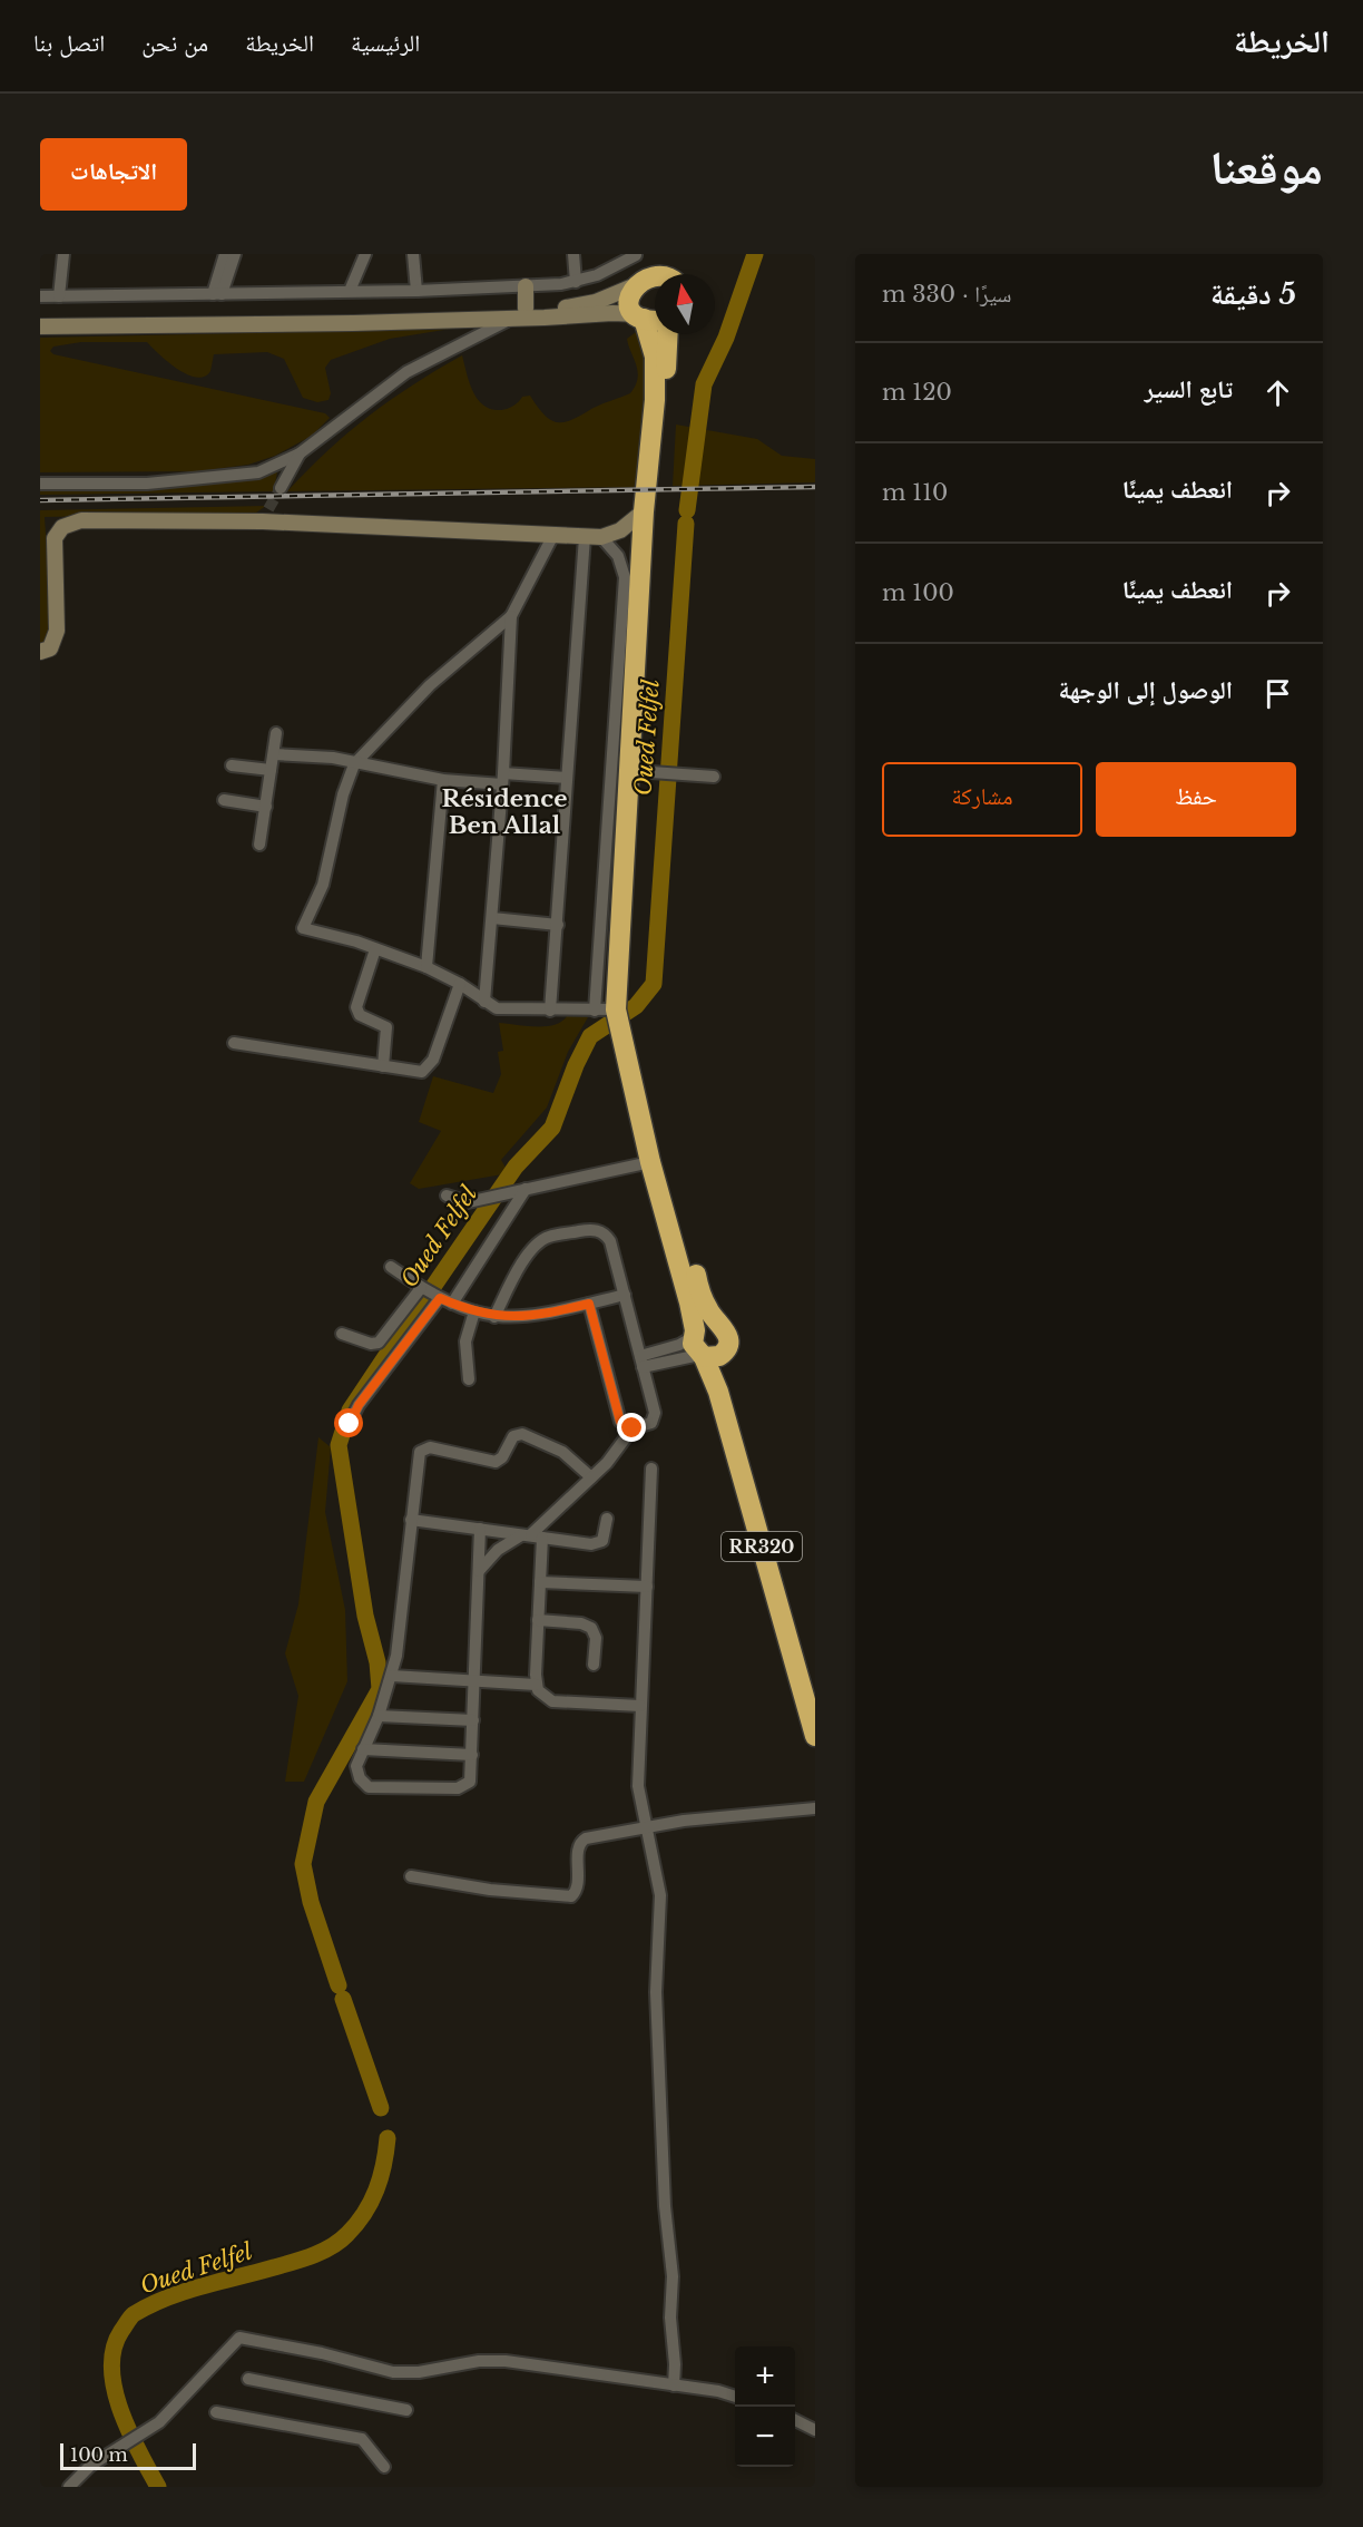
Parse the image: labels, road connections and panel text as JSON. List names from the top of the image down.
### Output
{
  "streets": {
    "highway": ["RR320"]
  },
  "districts": ["Résidence Ben Allal"],
  "water": ["Oued Felfel"],
  "scale_bar": "100 m",
  "north": "top",
  "page": {
    "header": "الخريطة",
    "nav": [
      "الرئيسية",
      "الخريطة",
      "من نحن",
      "اتصل بنا"
    ],
    "title": "موقعنا",
    "buttons": [
      "الاتجاهات",
      ["حفظ", "مشاركة"]
    ],
    "heading": ["5 دقيقة", "سيرًا · 330 m"],
    "list": [
      ["تابع السير", "120 m"],
      ["انعطف يمينًا", "110 m"],
      ["انعطف يمينًا", "100 m"],
      "الوصول إلى الوجهة"
    ],
    "map_buttons": ["+", "−"],
    "scale": "100 m"
  }
}
